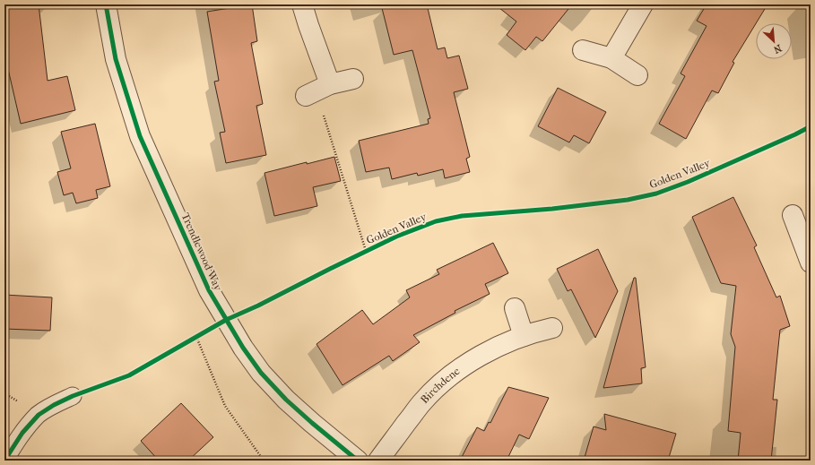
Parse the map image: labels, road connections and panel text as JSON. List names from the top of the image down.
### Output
{
  "streets": {
    "street": ["Trendlewood Way", "Birchdene"],
    "cycle path": ["Golden Valley"]
  },
  "north": "bottom right"
}
